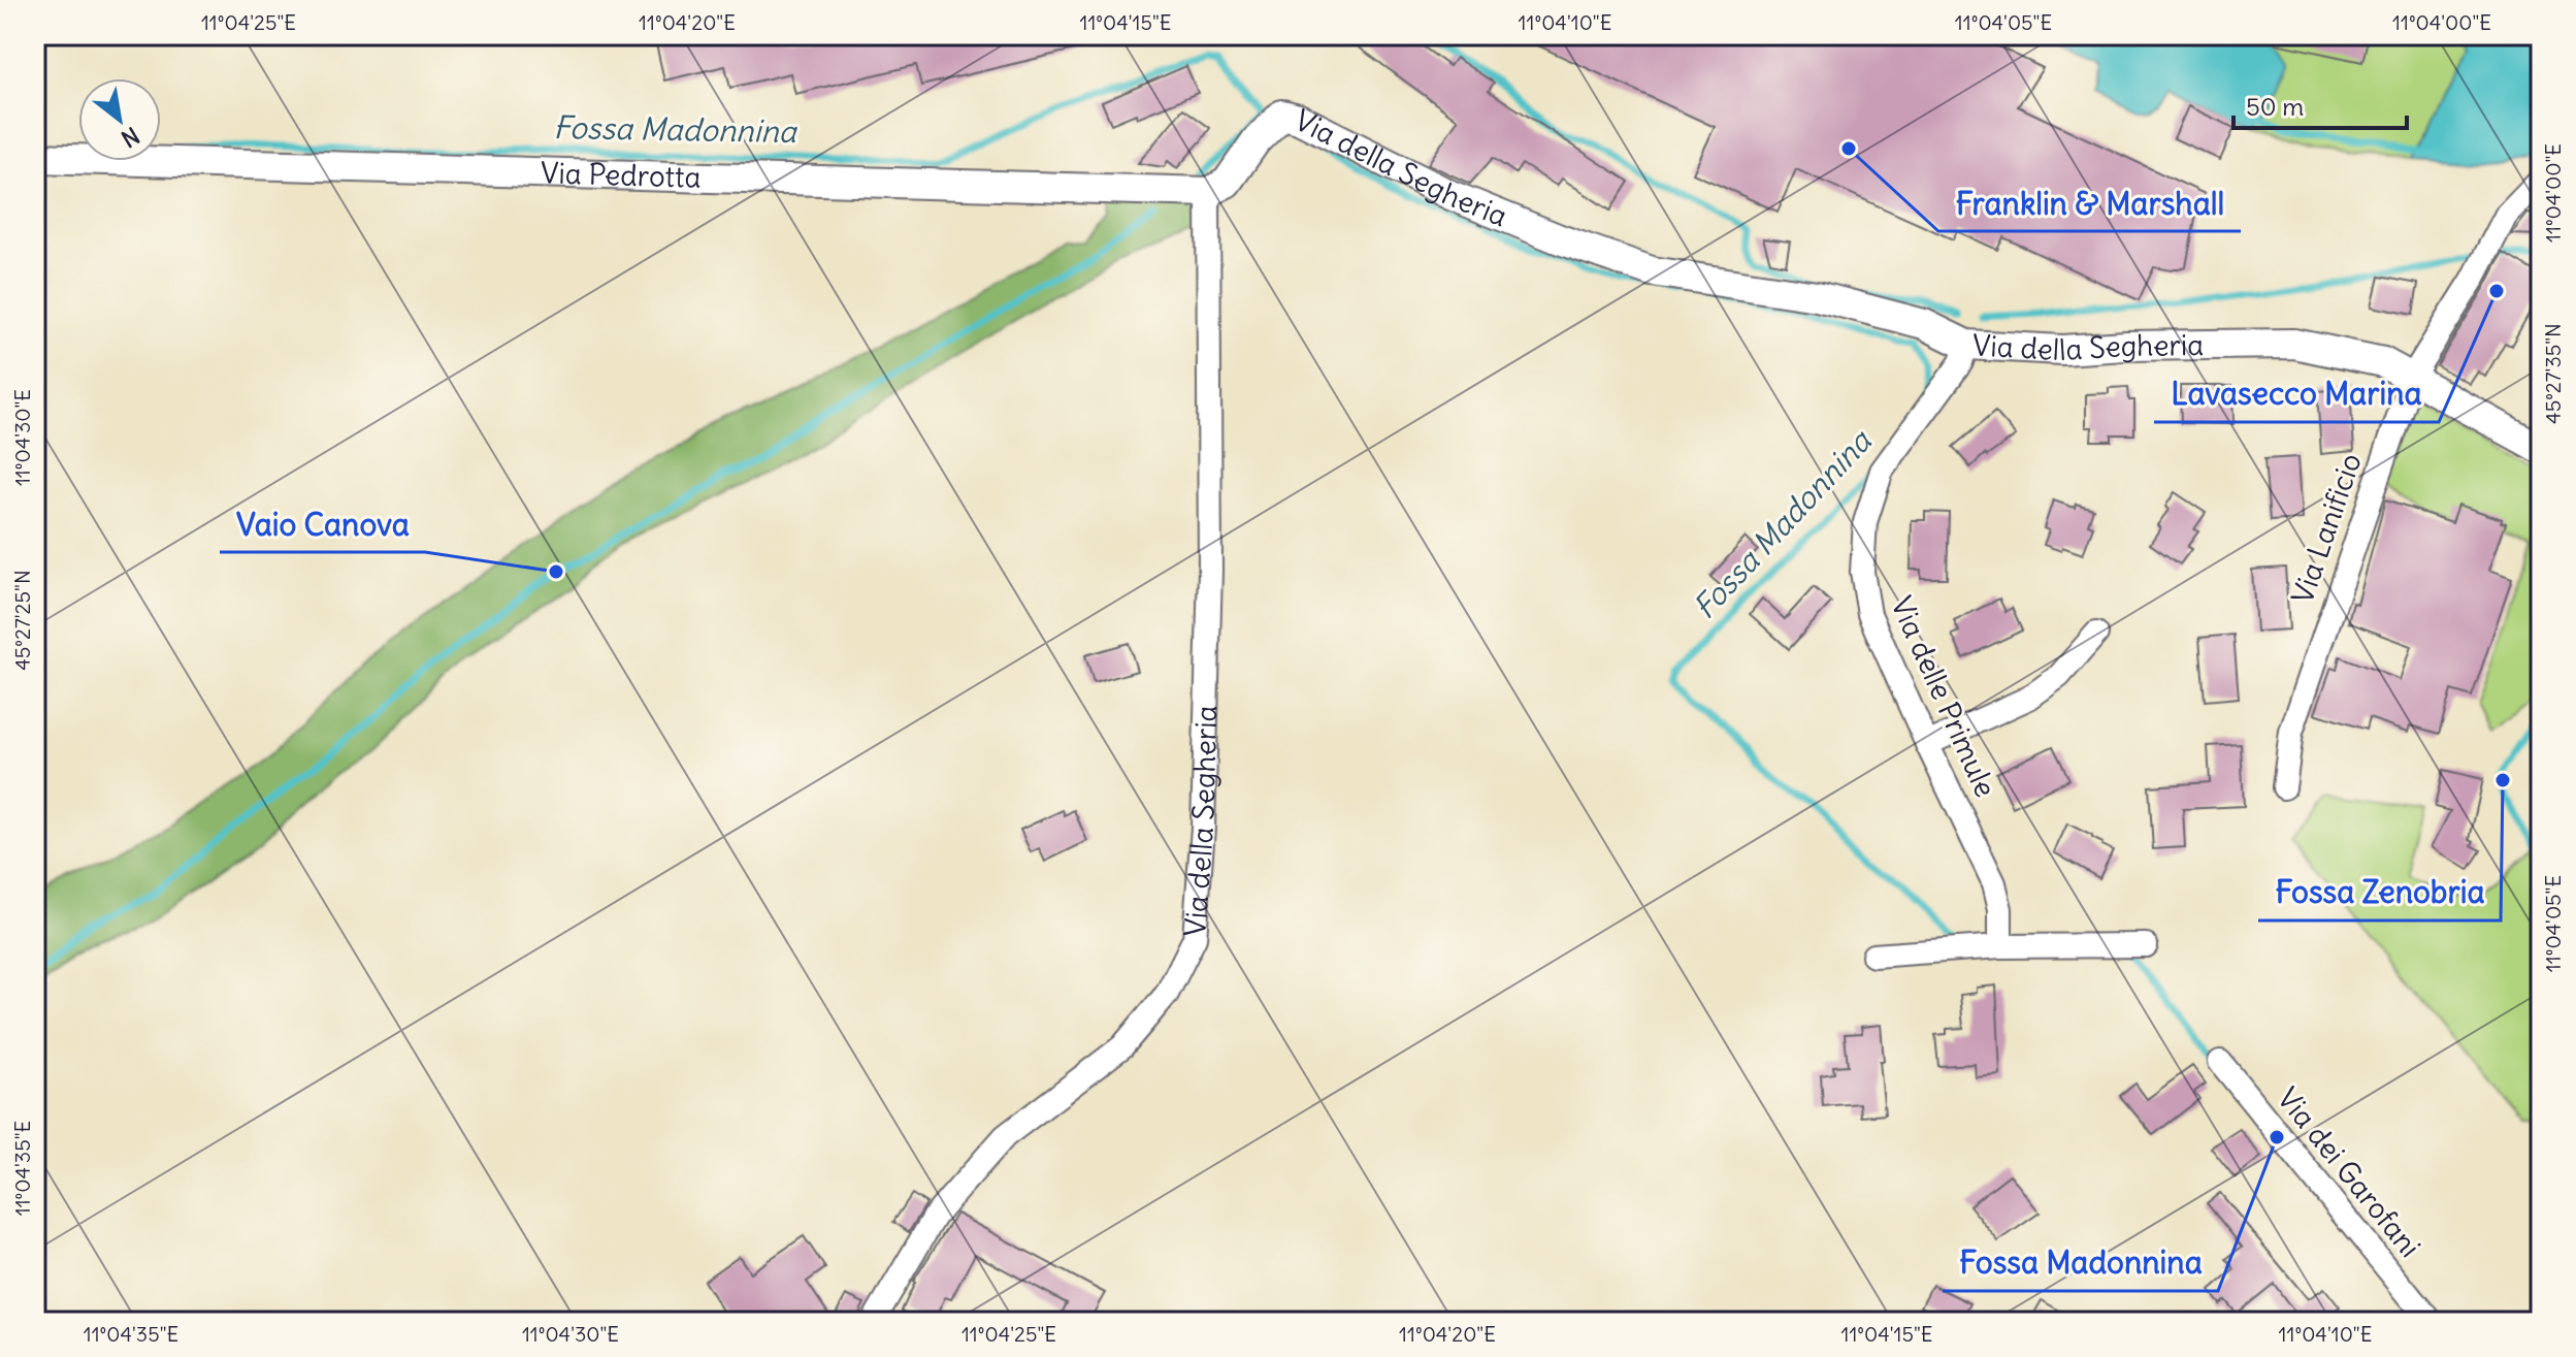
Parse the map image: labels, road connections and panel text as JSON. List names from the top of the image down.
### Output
{
  "streets": {
    "street": [
      "Via della Segheria",
      "Via Pedrotta",
      "Via Lanificio",
      "Via delle Primule",
      "Via dei Garofani"
    ]
  },
  "crossings": [
    ["Via della Segheria", "Via Pedrotta"],
    ["Via della Segheria", "Via Lanificio"],
    ["Via della Segheria", "Via delle Primule"]
  ],
  "water": ["Fossa Madonnina"],
  "places": [
    "Franklin & Marshall",
    "Lavasecco Marina",
    "Vaio Canova",
    "Fossa Zenobria",
    "Fossa Madonnina"
  ],
  "scale_bar": "50 m",
  "north": "bottom right",
  "coordinates": [
    "11°04'25\"E",
    "11°04'20\"E",
    "11°04'15\"E",
    "11°04'10\"E",
    "11°04'05\"E",
    "11°04'00\"E",
    "45°27'35\"N",
    "11°04'30\"E",
    "45°27'25\"N",
    "11°04'35\"E"
  ]
}
